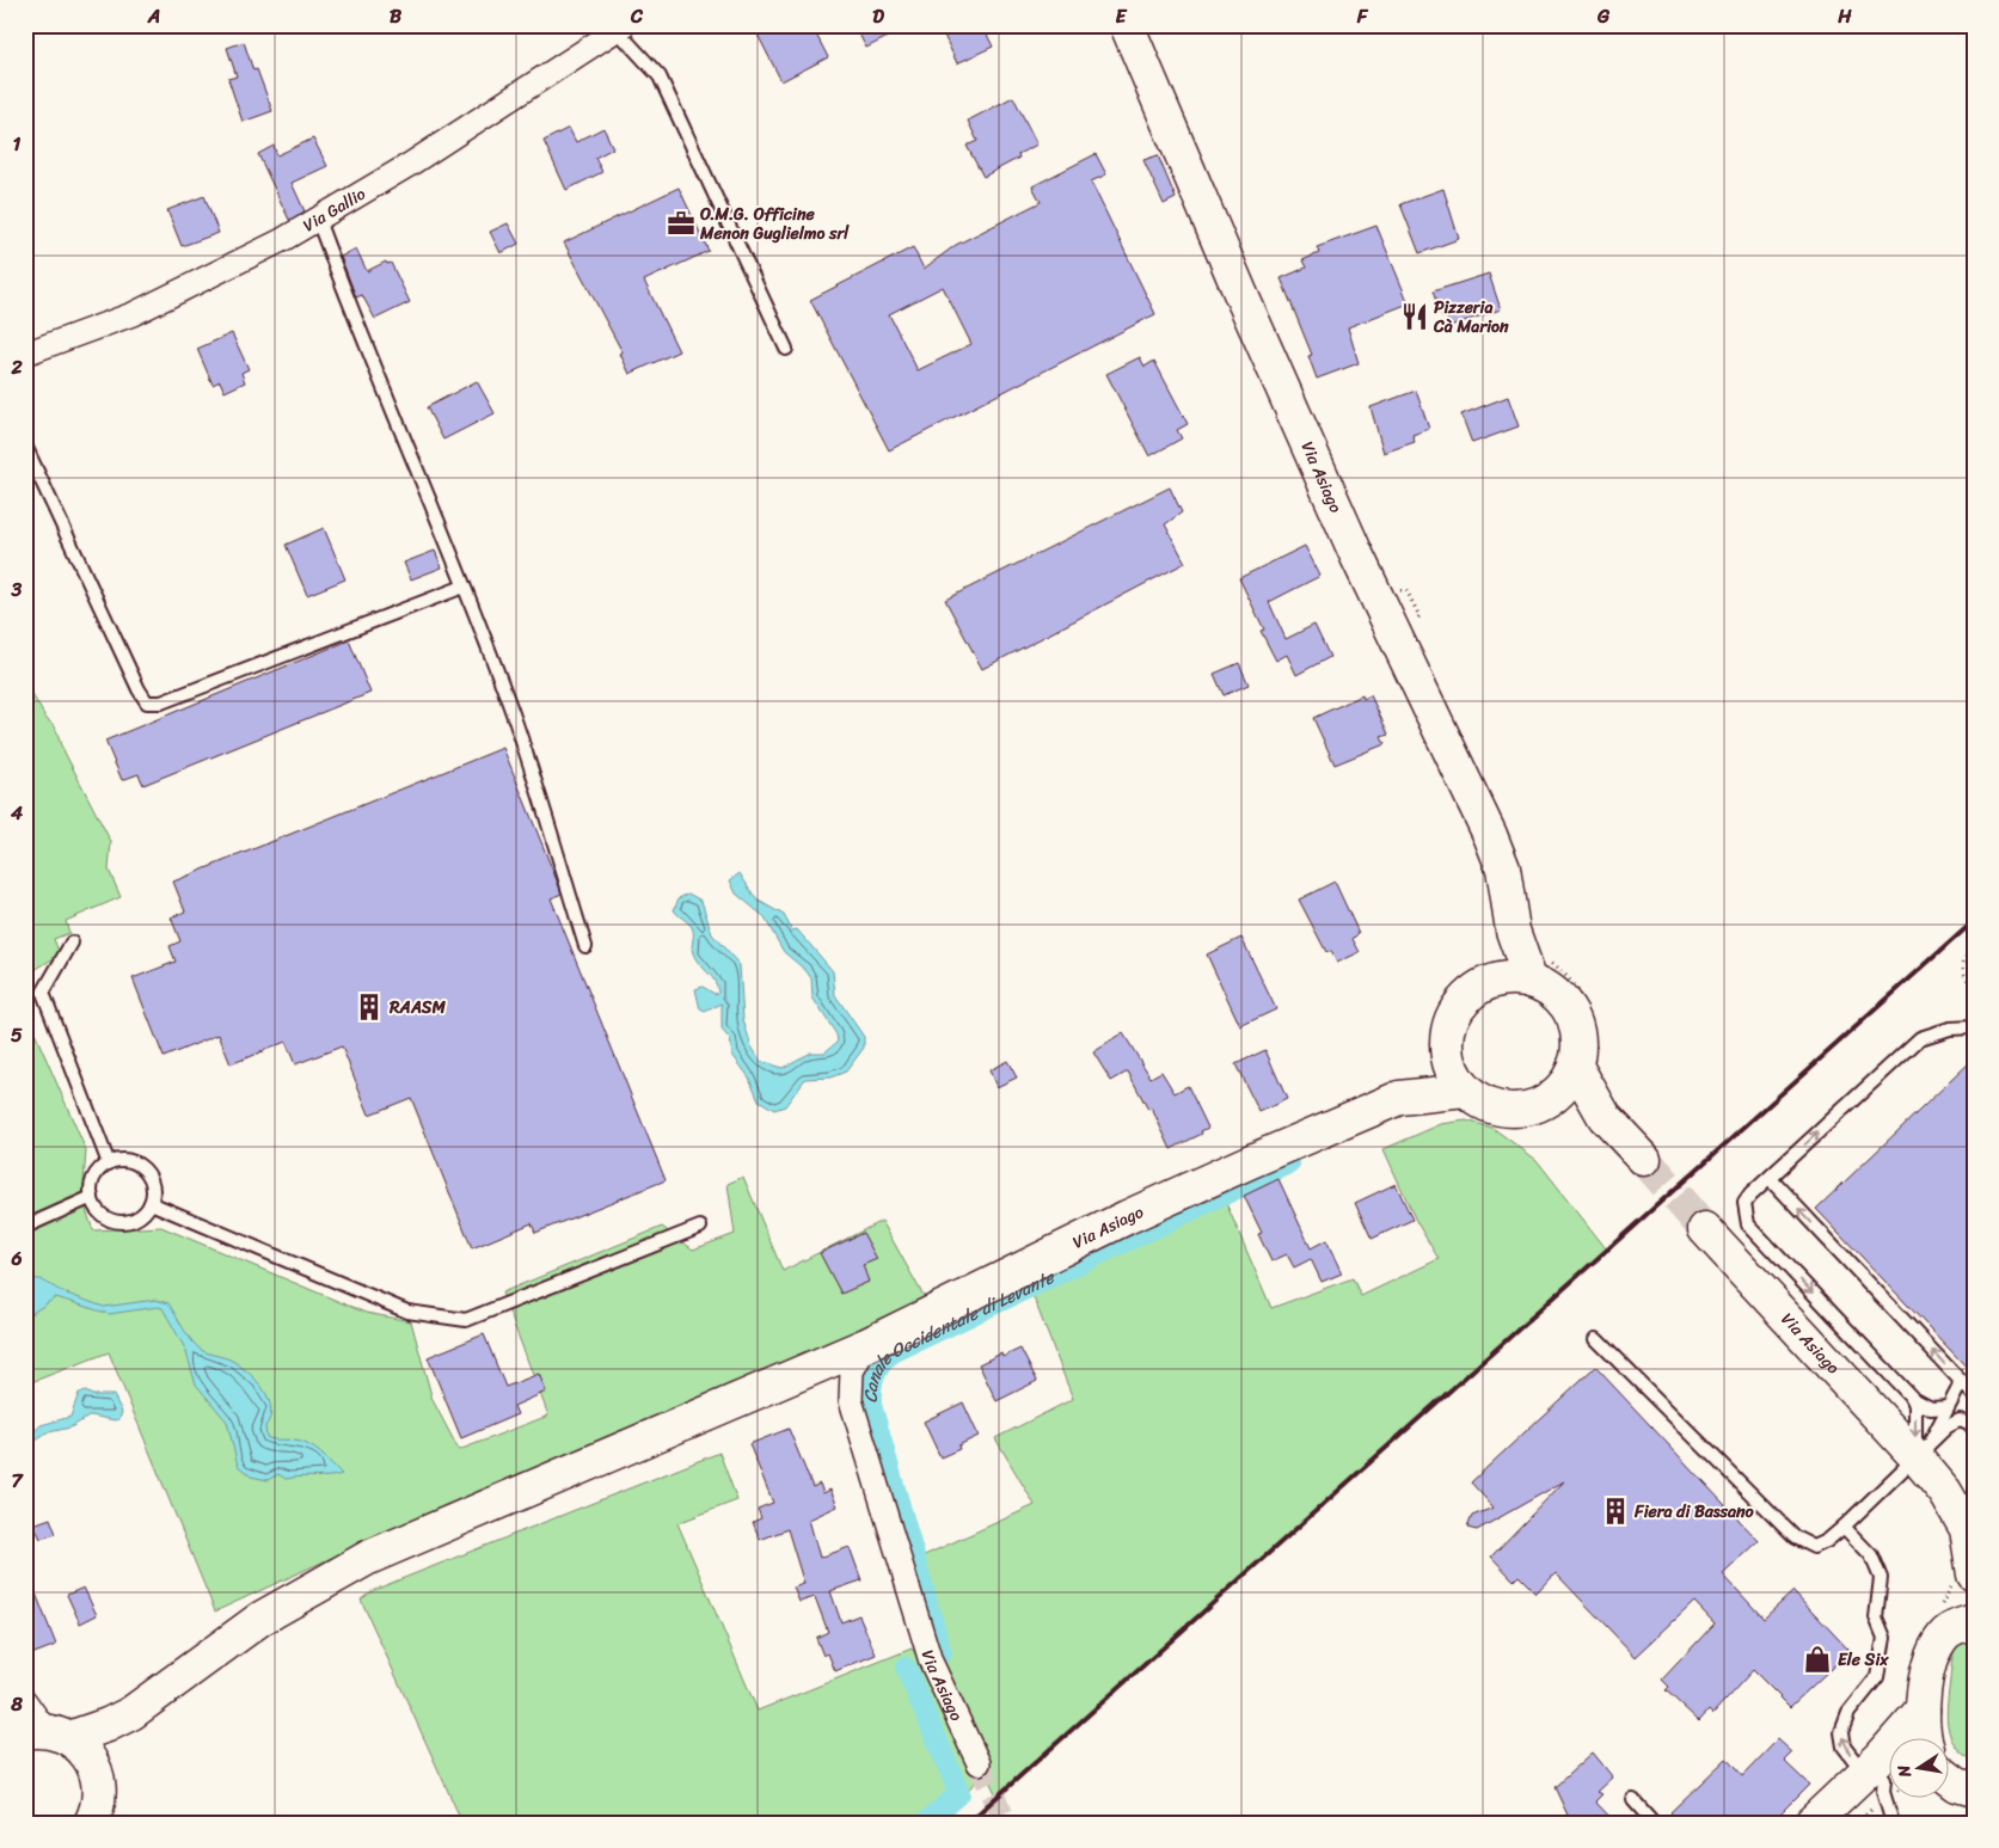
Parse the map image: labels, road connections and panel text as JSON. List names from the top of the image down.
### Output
{
  "streets": {
    "main road": ["Via Asiago"],
    "street": ["Via Gallio"]
  },
  "water": ["Canale Occidentale di Levante"],
  "places": {
    "office": ["O.M.G. Officine Menon Guglielmo srl"],
    "restaurant": ["Pizzeria Cà Marion"],
    "building": ["RAASM", "Fiera di Bassano"],
    "shop": ["Ele Six"]
  },
  "north": "left",
  "grid": {
    "columns": [
      "A",
      "B",
      "C",
      "D",
      "E",
      "F",
      "G",
      "H"
    ],
    "rows": [
      "1",
      "2",
      "3",
      "4",
      "5",
      "6",
      "7",
      "8"
    ]
  }
}
